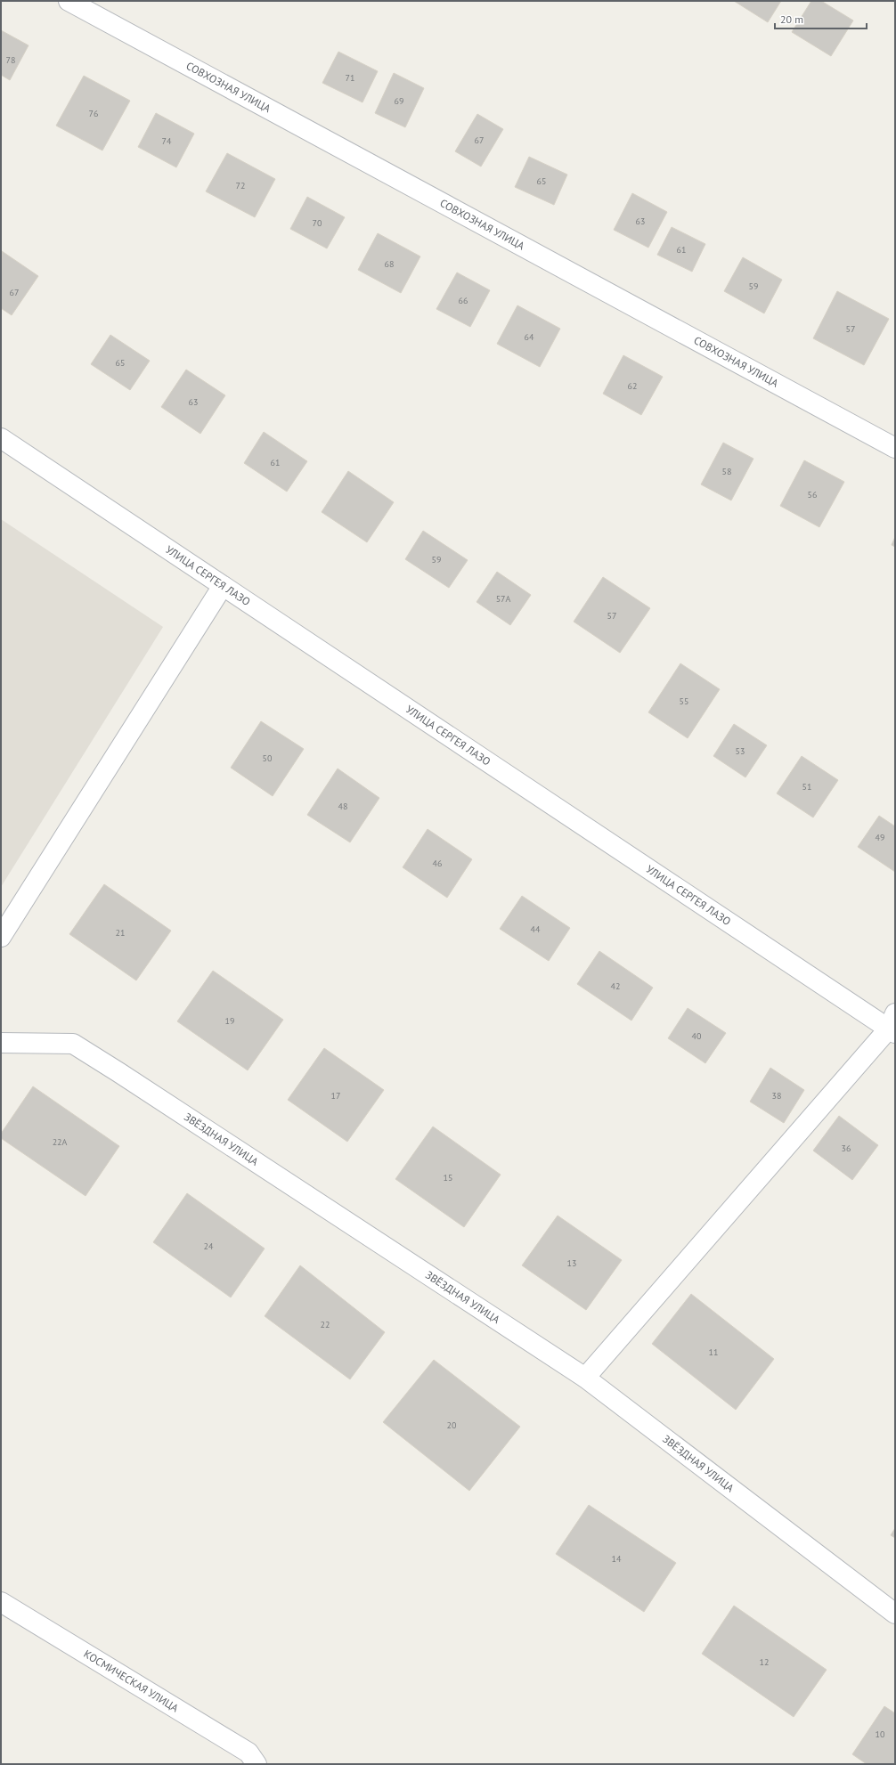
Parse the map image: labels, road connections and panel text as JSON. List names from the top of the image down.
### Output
{
  "streets": {
    "street": [
      "СОВХОЗНАЯ УЛИЦА",
      "УЛИЦА СЕРГЕЯ ЛАЗО",
      "ЗВЁЗДНАЯ УЛИЦА",
      "КОСМИЧЕСКАЯ УЛИЦА"
    ]
  },
  "house_numbers": [
    "78",
    "71",
    "69",
    "76",
    "67",
    "74",
    "65",
    "72",
    "63",
    "70",
    "61",
    "68",
    "59",
    "67",
    "66",
    "57",
    "64",
    "65",
    "62",
    "63",
    "61",
    "58",
    "56",
    "59",
    "57А",
    "57",
    "55",
    "53",
    "50",
    "51",
    "48",
    "49",
    "46",
    "44",
    "21",
    "42",
    "19",
    "40",
    "17",
    "38",
    "22А",
    "36",
    "15",
    "24",
    "13",
    "22",
    "11",
    "20",
    "14",
    "12",
    "10"
  ],
  "scale_bar": "20 m"
}
